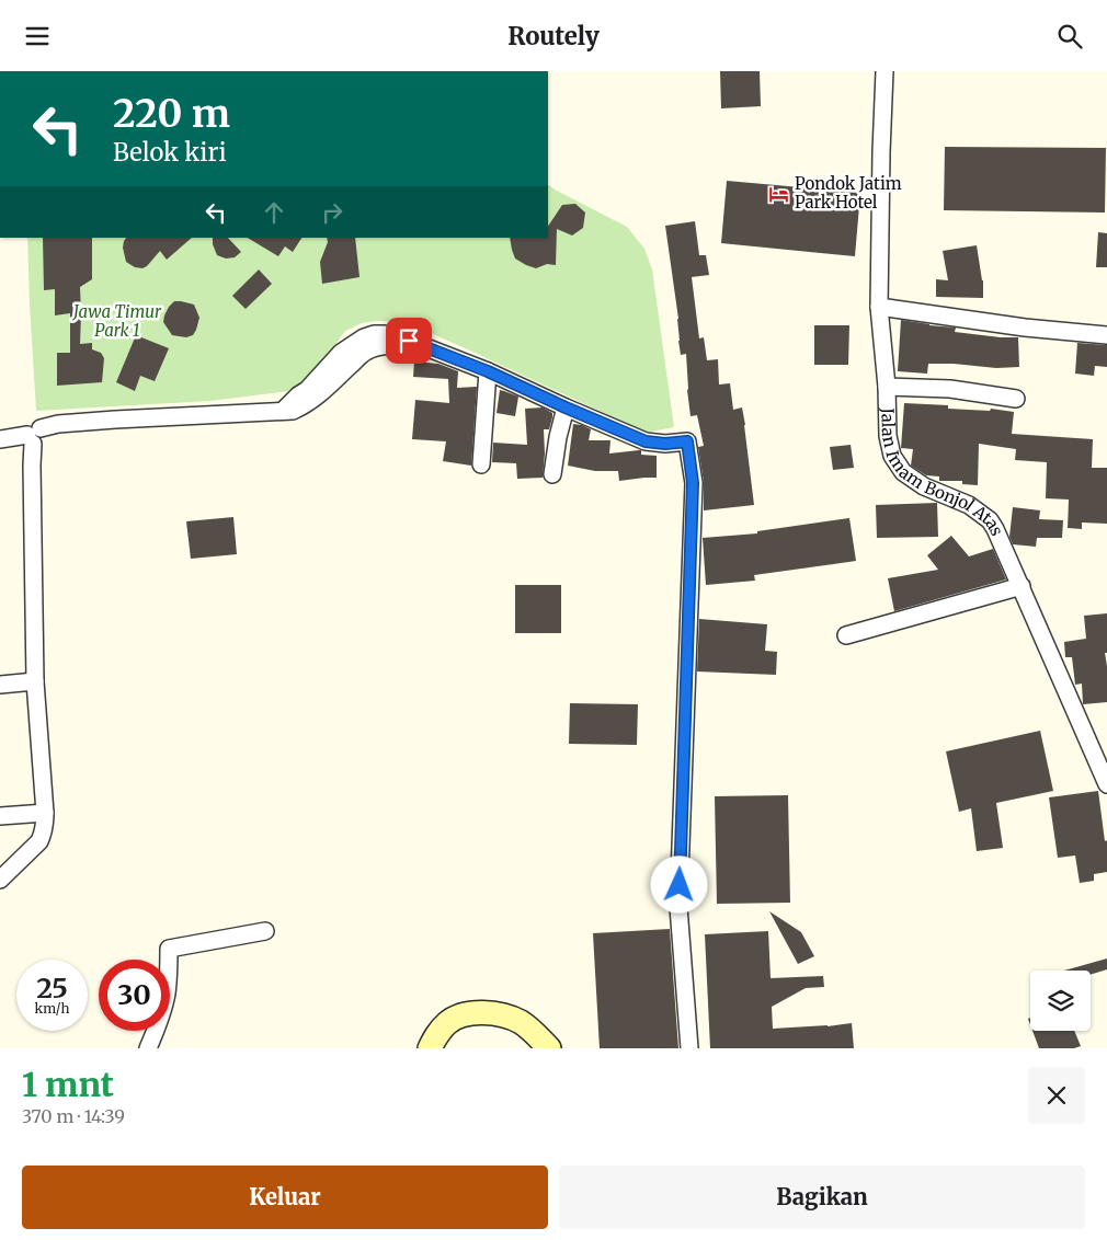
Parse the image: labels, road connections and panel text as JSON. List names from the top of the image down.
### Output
{
  "streets": {
    "street": ["Jalan Imam Bonjol Atas"]
  },
  "parks": ["Jawa Timur Park 1"],
  "places": {
    "hotel": ["Pondok Jatim Park Hotel"]
  },
  "page": {
    "header": "Routely",
    "turn": ["220 m", "Belok kiri"],
    "speed": "25 km/h",
    "limit": "30",
    "heading": ["1 mnt", "370 m · 14:39"],
    "buttons": ["Keluar", "Bagikan"]
  }
}
